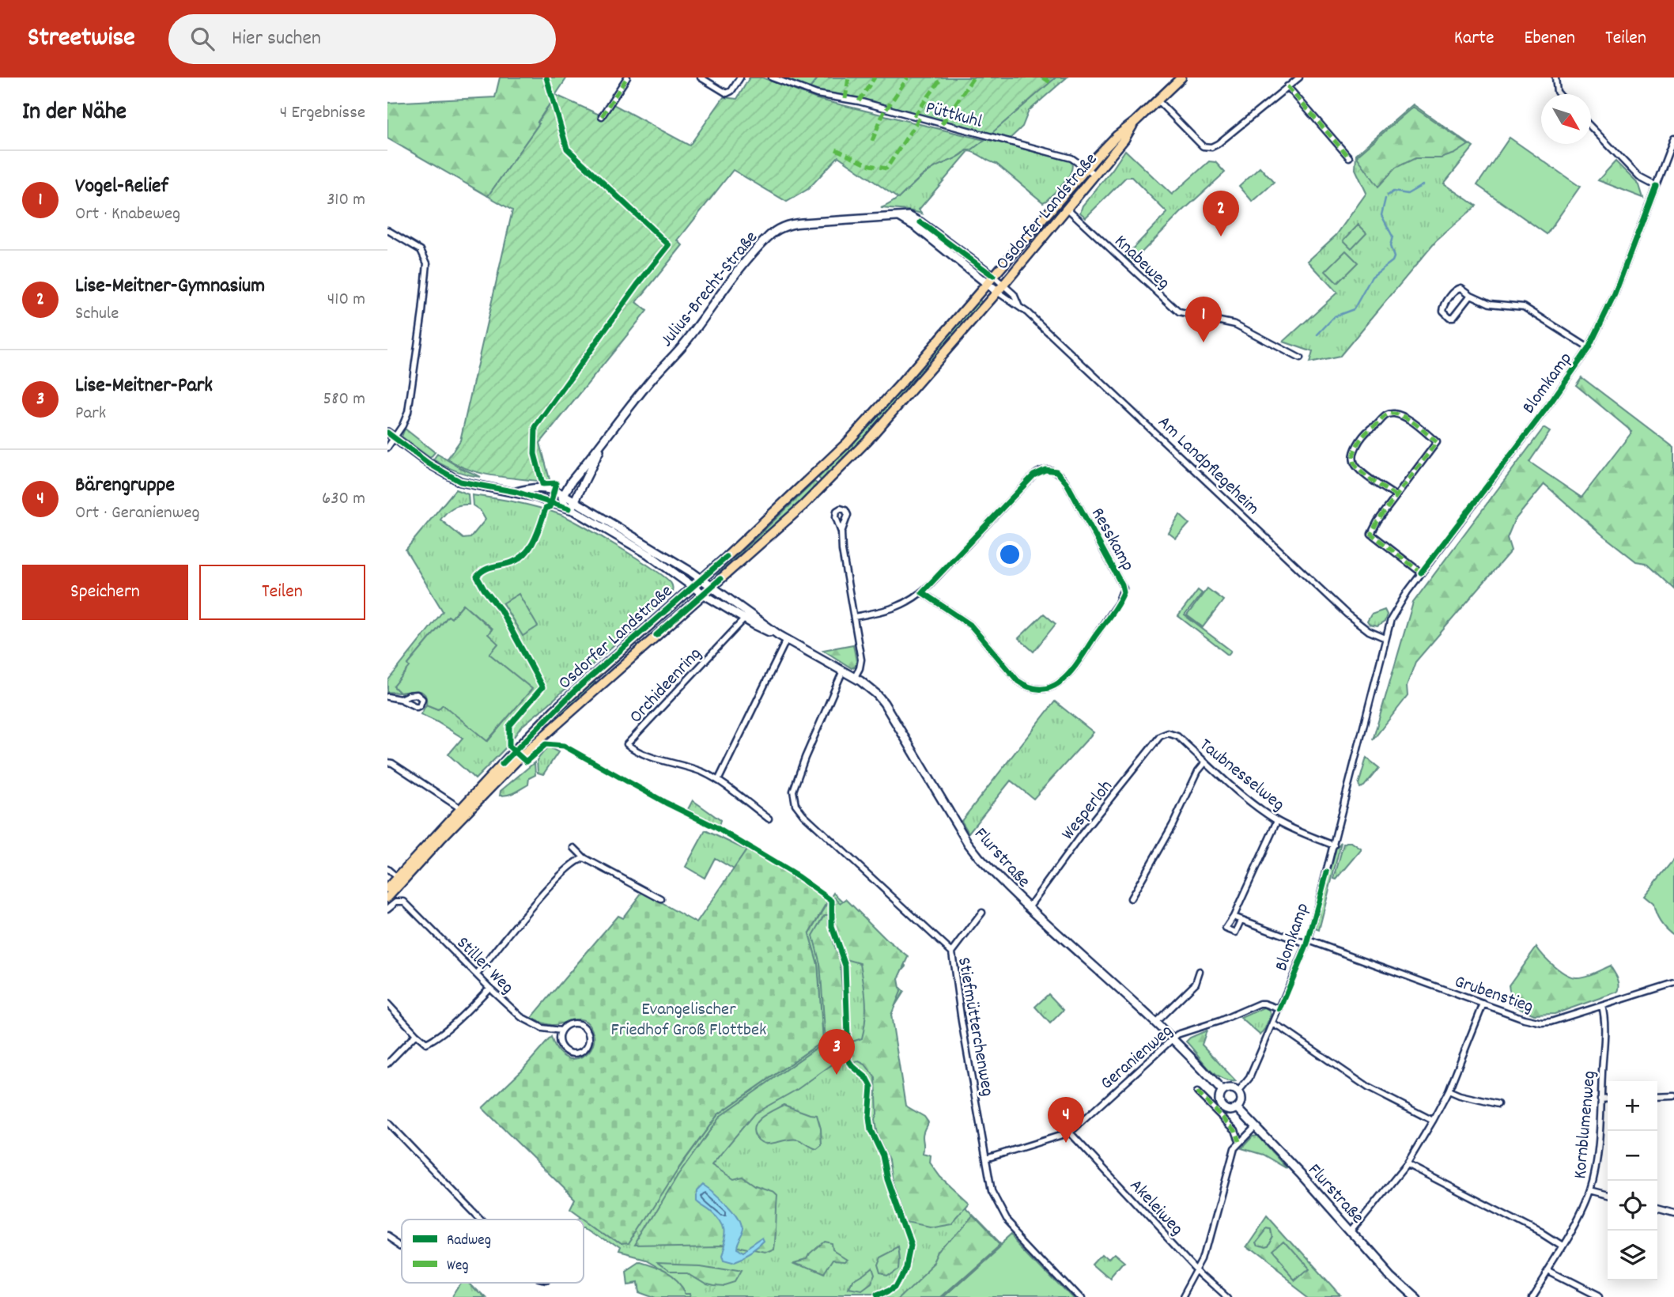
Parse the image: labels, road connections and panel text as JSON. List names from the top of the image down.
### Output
{
  "streets": {
    "main road": ["Osdorfer Landstraße"],
    "street": [
      "Püttkuhl",
      "Knabeweg",
      "Julius-Brecht-Straße",
      "Blomkamp",
      "Am Landpflegeheim",
      "Resskamp",
      "Orchideenring",
      "Taubnesselweg",
      "Wesperloh",
      "Flurstraße",
      "Stiller Weg",
      "Grubenstieg",
      "Stiefmütterchenweg",
      "Geranienweg",
      "Kornblumenweg",
      "Akeleiweg"
    ]
  },
  "crossings": [
    ["Püttkuhl", "Osdorfer Landstraße"],
    ["Osdorfer Landstraße", "Knabeweg"],
    ["Osdorfer Landstraße", "Julius-Brecht-Straße"],
    ["Osdorfer Landstraße", "Am Landpflegeheim"],
    ["Osdorfer Landstraße", "Flurstraße"],
    ["Julius-Brecht-Straße", "Am Landpflegeheim"],
    ["Julius-Brecht-Straße", "Flurstraße"],
    ["Blomkamp", "Am Landpflegeheim"],
    ["Blomkamp", "Taubnesselweg"],
    ["Blomkamp", "Flurstraße"],
    ["Blomkamp", "Grubenstieg"],
    ["Blomkamp", "Geranienweg"],
    ["Orchideenring", "Flurstraße"],
    ["Taubnesselweg", "Wesperloh"],
    ["Wesperloh", "Flurstraße"],
    ["Flurstraße", "Stiefmütterchenweg"],
    ["Flurstraße", "Geranienweg"],
    ["Grubenstieg", "Kornblumenweg"],
    ["Stiefmütterchenweg", "Geranienweg"],
    ["Geranienweg", "Akeleiweg"]
  ],
  "parks": ["Evangelischer Friedhof Groß Flottbek"],
  "legend": ["Radweg", "Weg"],
  "north": "bottom right",
  "page": {
    "header": "Streetwise",
    "search": "Hier suchen",
    "nav": ["Karte", "Ebenen", "Teilen"],
    "heading": ["In der Nähe", "4 Ergebnisse"],
    "list": [
      {
        "mark": "1",
        "name": "Vogel-Relief",
        "note": "Ort · Knabeweg",
        "value": "310 m"
      },
      {
        "mark": "2",
        "name": "Lise-Meitner-Gymnasium",
        "note": "Schule",
        "value": "410 m"
      },
      {
        "mark": "3",
        "name": "Lise-Meitner-Park",
        "note": "Park",
        "value": "580 m"
      },
      {
        "mark": "4",
        "name": "Bärengruppe",
        "note": "Ort · Geranienweg",
        "value": "630 m"
      }
    ],
    "pins": [
      "2",
      "1",
      "3",
      "4"
    ],
    "buttons": ["Speichern", "Teilen"],
    "map_buttons": ["+", "−"]
  }
}
